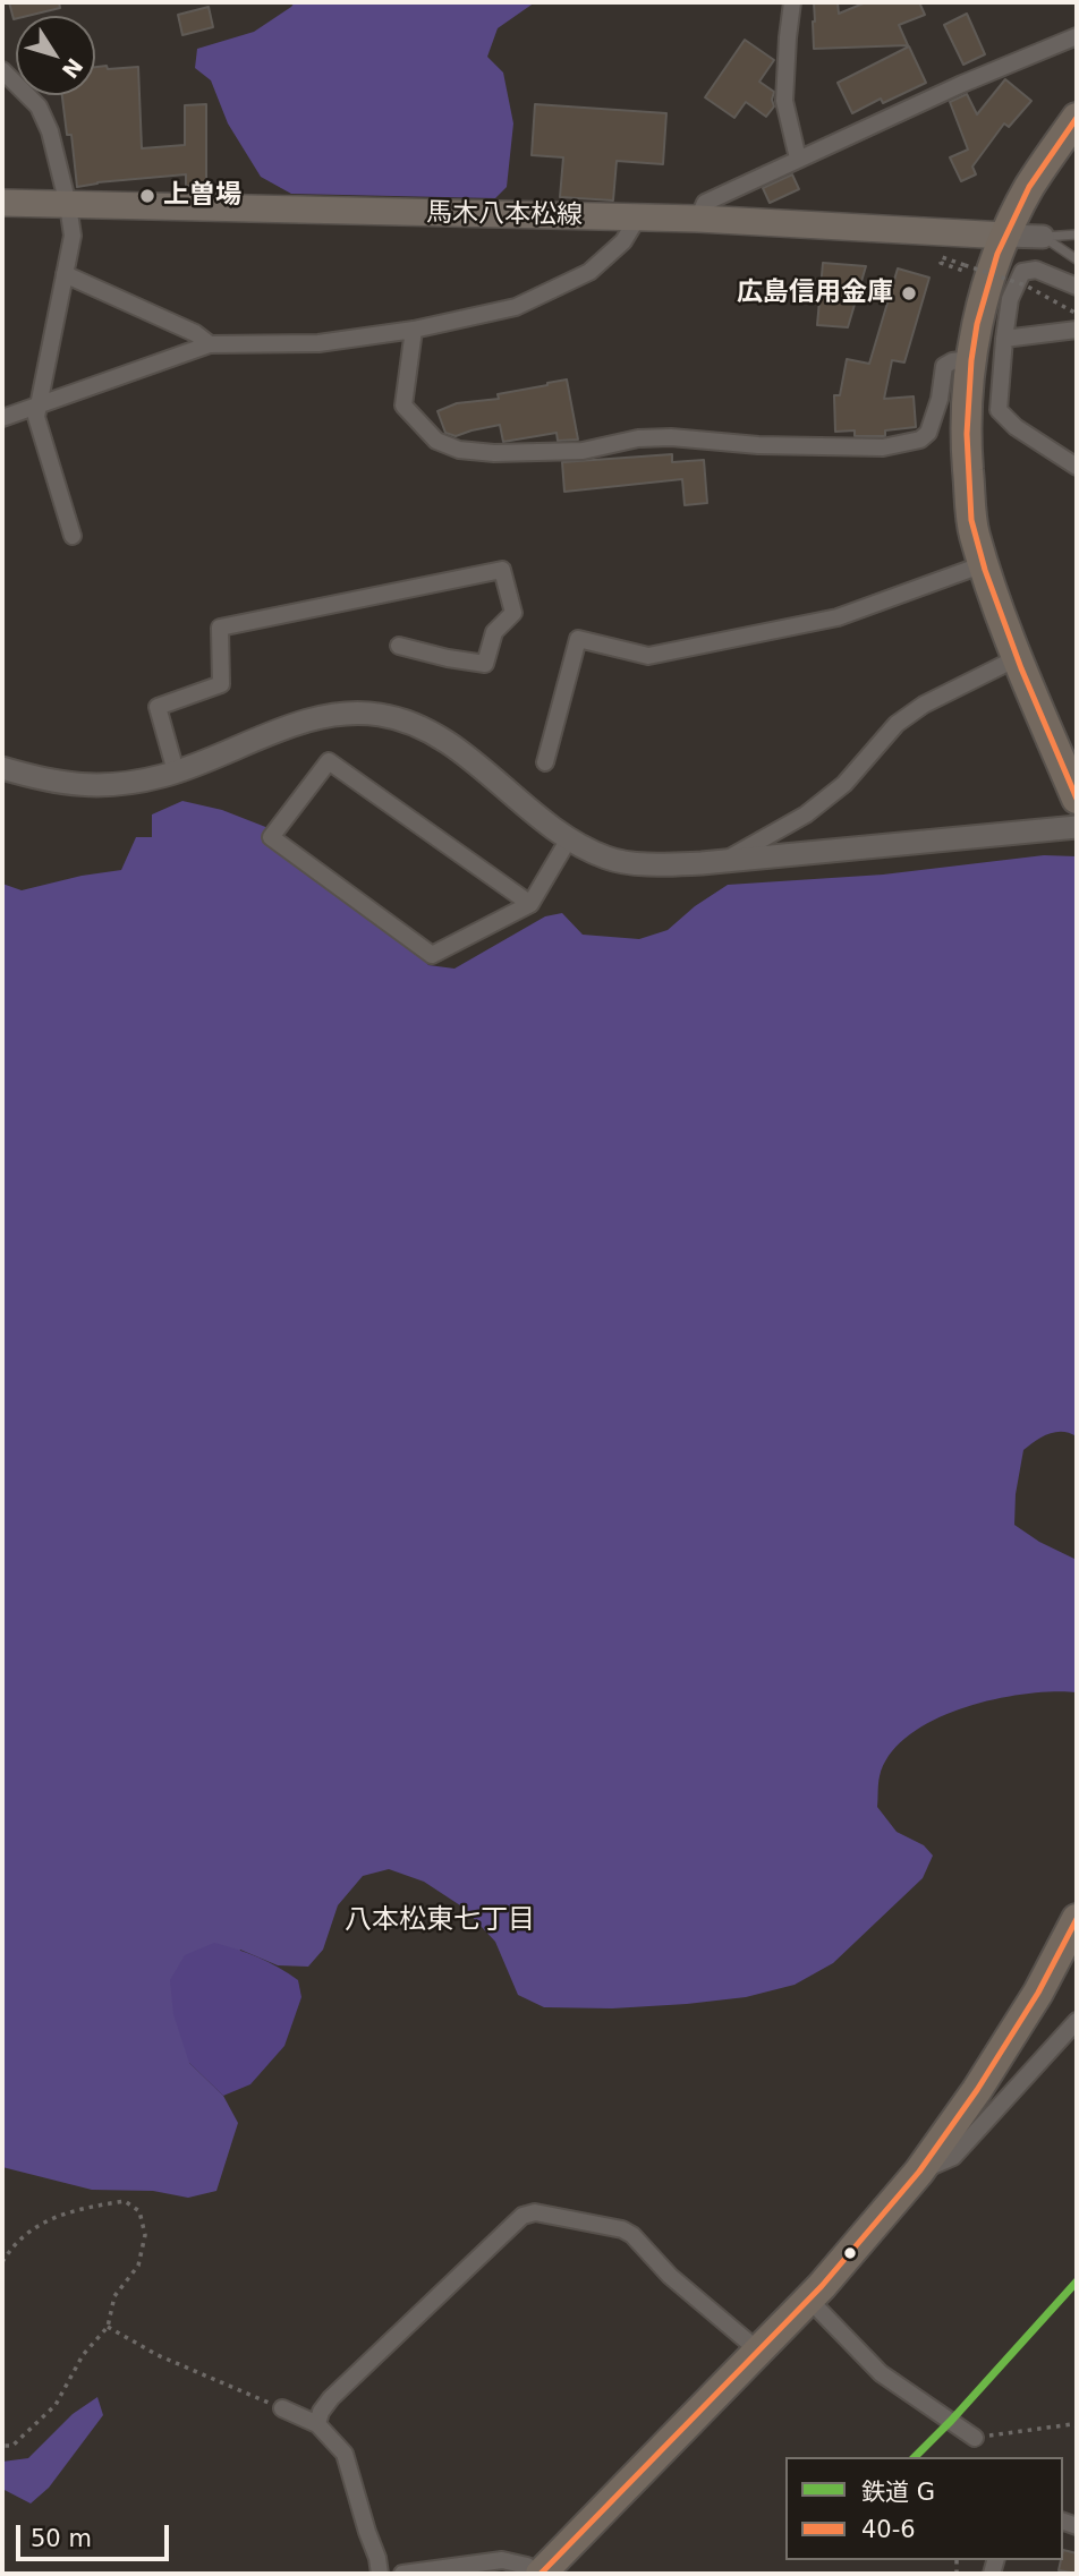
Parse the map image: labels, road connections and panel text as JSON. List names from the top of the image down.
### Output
{
  "streets": {
    "main road": ["馬木八本松線"]
  },
  "districts": ["八本松東七丁目"],
  "places": ["上曽場", "広島信用金庫"],
  "lines": ["transit line 40-6", "rail line G"],
  "legend": ["鉄道 G", "40-6"],
  "scale_bar": "50 m",
  "north": "bottom right"
}
